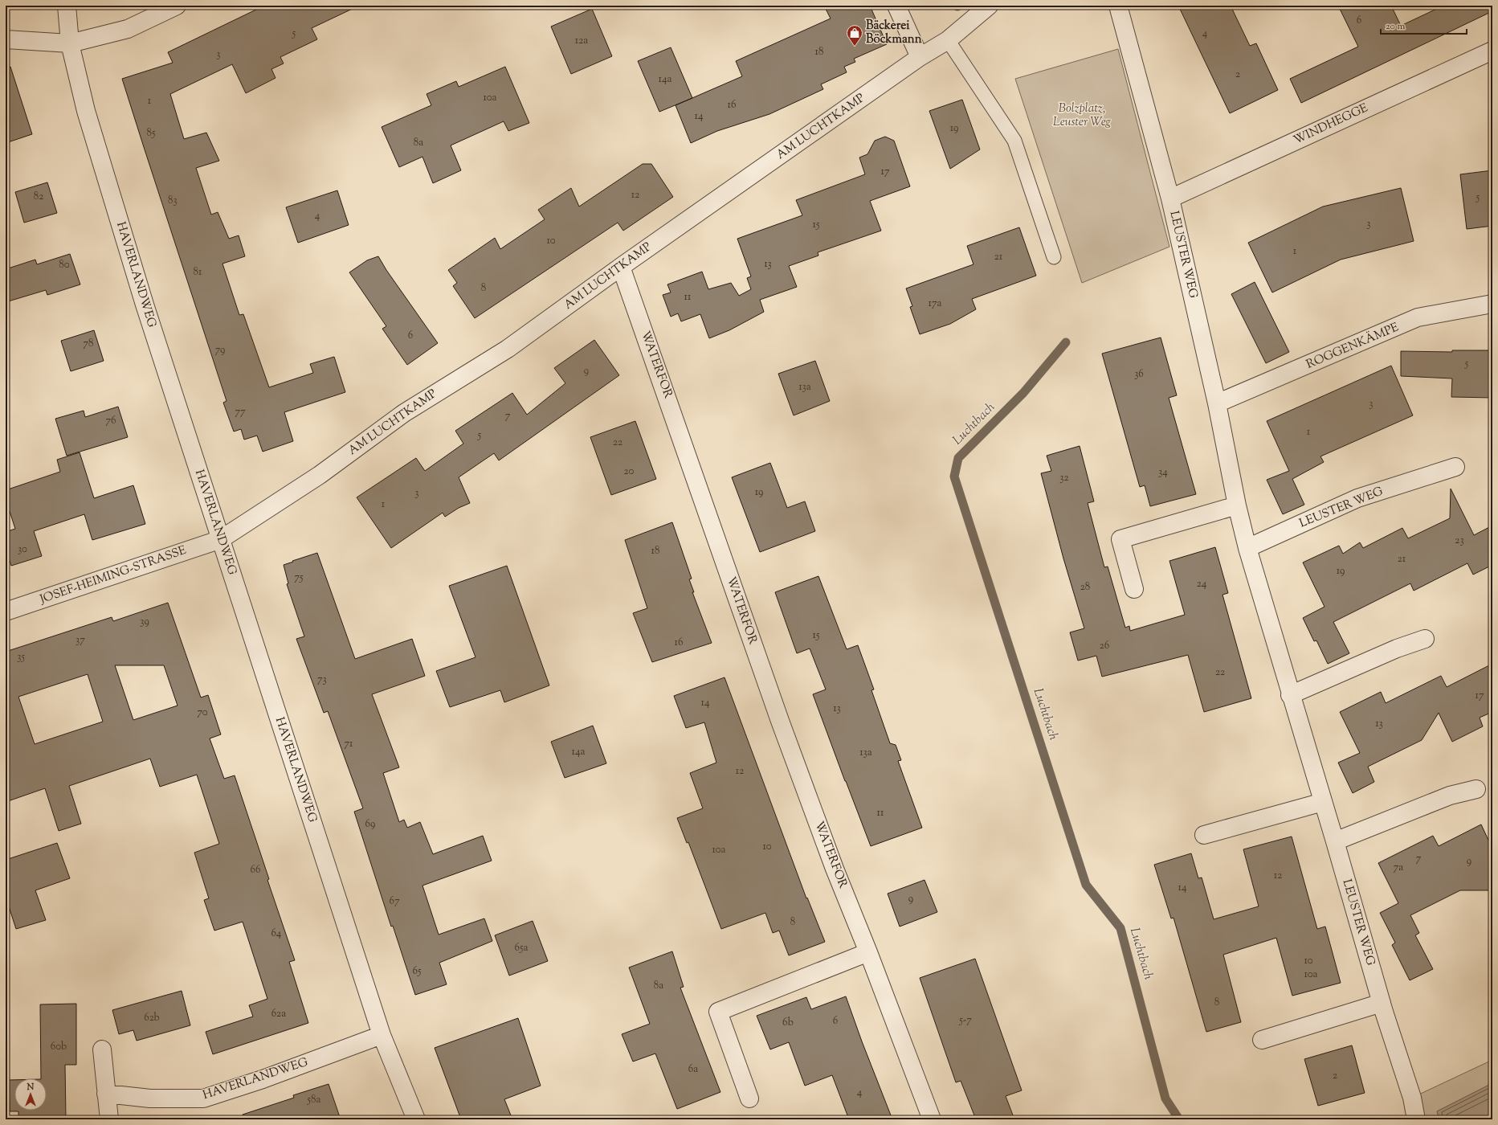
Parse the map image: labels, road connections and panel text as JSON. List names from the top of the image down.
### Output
{
  "streets": {
    "street": [
      "WINDHEGGE",
      "AM LUCHTKAMP",
      "LEUSTER WEG",
      "HAVERLANDWEG",
      "ROGGENKÄMPE",
      "WATERFOR",
      "JOSEF-HEIMING-STRASSE"
    ]
  },
  "crossings": [
    ["WINDHEGGE", "LEUSTER WEG"],
    ["AM LUCHTKAMP", "HAVERLANDWEG"],
    ["AM LUCHTKAMP", "WATERFOR"],
    ["AM LUCHTKAMP", "JOSEF-HEIMING-STRASSE"],
    ["LEUSTER WEG", "ROGGENKÄMPE"],
    ["HAVERLANDWEG", "JOSEF-HEIMING-STRASSE"]
  ],
  "water": ["Luchtbach"],
  "parks": ["Bolzplatz, Leuster Weg"],
  "places": {
    "shop": ["Bäckerei Böckmann"]
  },
  "house_numbers": [
    "6",
    "5",
    "4",
    "12a",
    "18",
    "3",
    "2",
    "14a",
    "10a",
    "1",
    "16",
    "14",
    "19",
    "85",
    "8a",
    "17",
    "12",
    "82",
    "5",
    "83",
    "4",
    "3",
    "15",
    "10",
    "1",
    "21",
    "13",
    "80",
    "81",
    "8",
    "11",
    "17a",
    "6",
    "78",
    "79",
    "5",
    "9",
    "36",
    "13a",
    "3",
    "77",
    "7",
    "76",
    "1",
    "5",
    "22",
    "20",
    "34",
    "32",
    "19",
    "3",
    "1",
    "23",
    "30",
    "18",
    "21",
    "19",
    "75",
    "24",
    "28",
    "39",
    "15",
    "37",
    "16",
    "26",
    "35",
    "22",
    "73",
    "17",
    "14",
    "13",
    "70",
    "13",
    "71",
    "14a",
    "13a",
    "12",
    "11",
    "69",
    "10",
    "10a",
    "7",
    "9",
    "7a",
    "66",
    "12",
    "14",
    "9",
    "67",
    "8",
    "64",
    "65a",
    "10",
    "65",
    "10a",
    "8a",
    "8",
    "62a",
    "62b",
    "5-7",
    "6",
    "6b",
    "60b",
    "6a",
    "2",
    "4",
    "58a"
  ],
  "scale_bar": "20 m",
  "north": "top"
}
